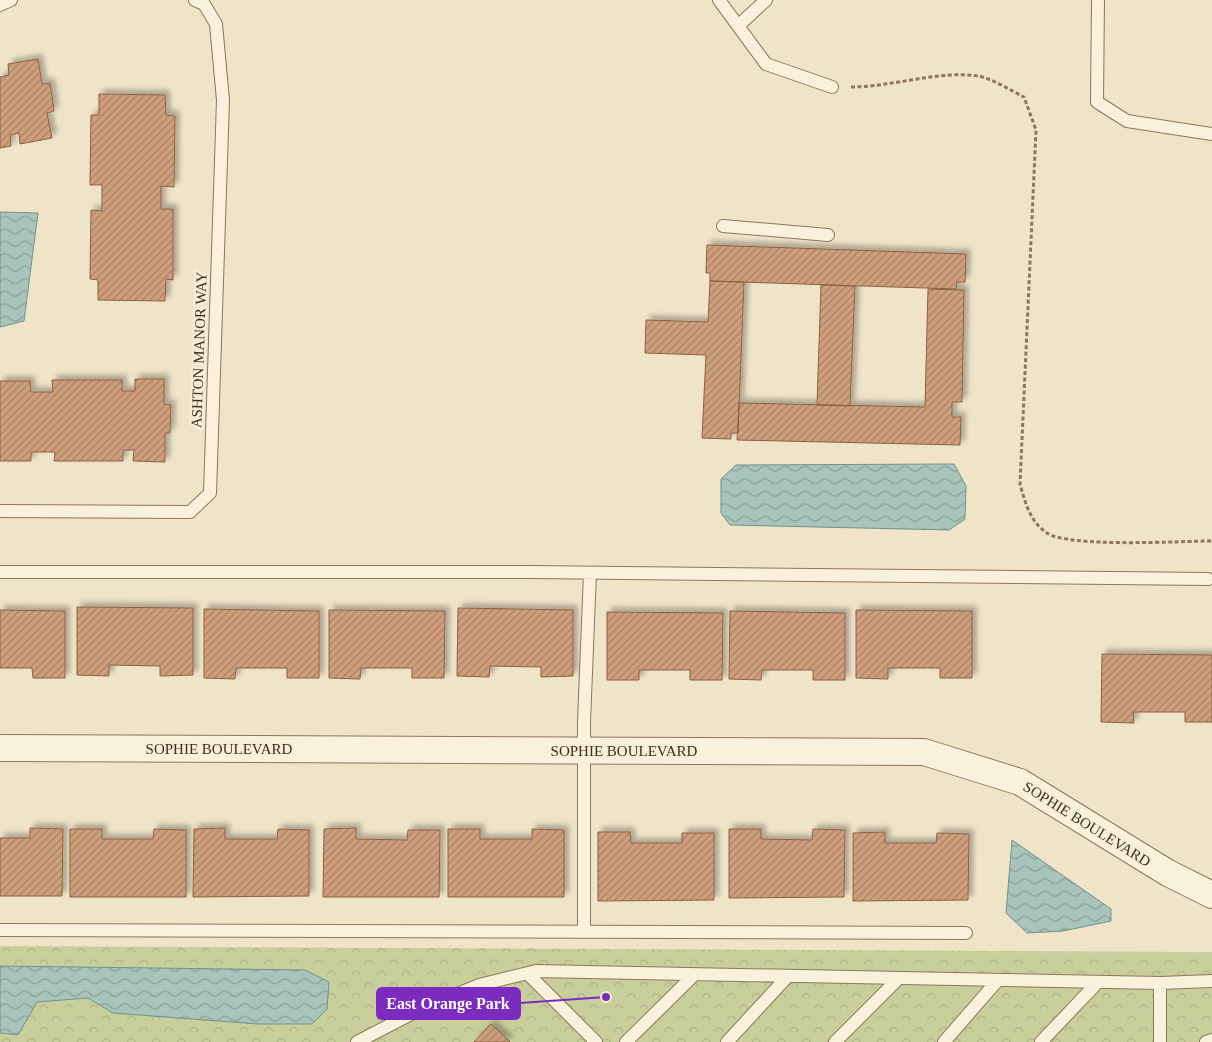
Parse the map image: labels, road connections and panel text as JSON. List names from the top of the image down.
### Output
{
  "streets": {
    "street": ["SOPHIE BOULEVARD"],
    "lane": ["ASHTON MANOR WAY"]
  },
  "places": ["East Orange Park"]
}
